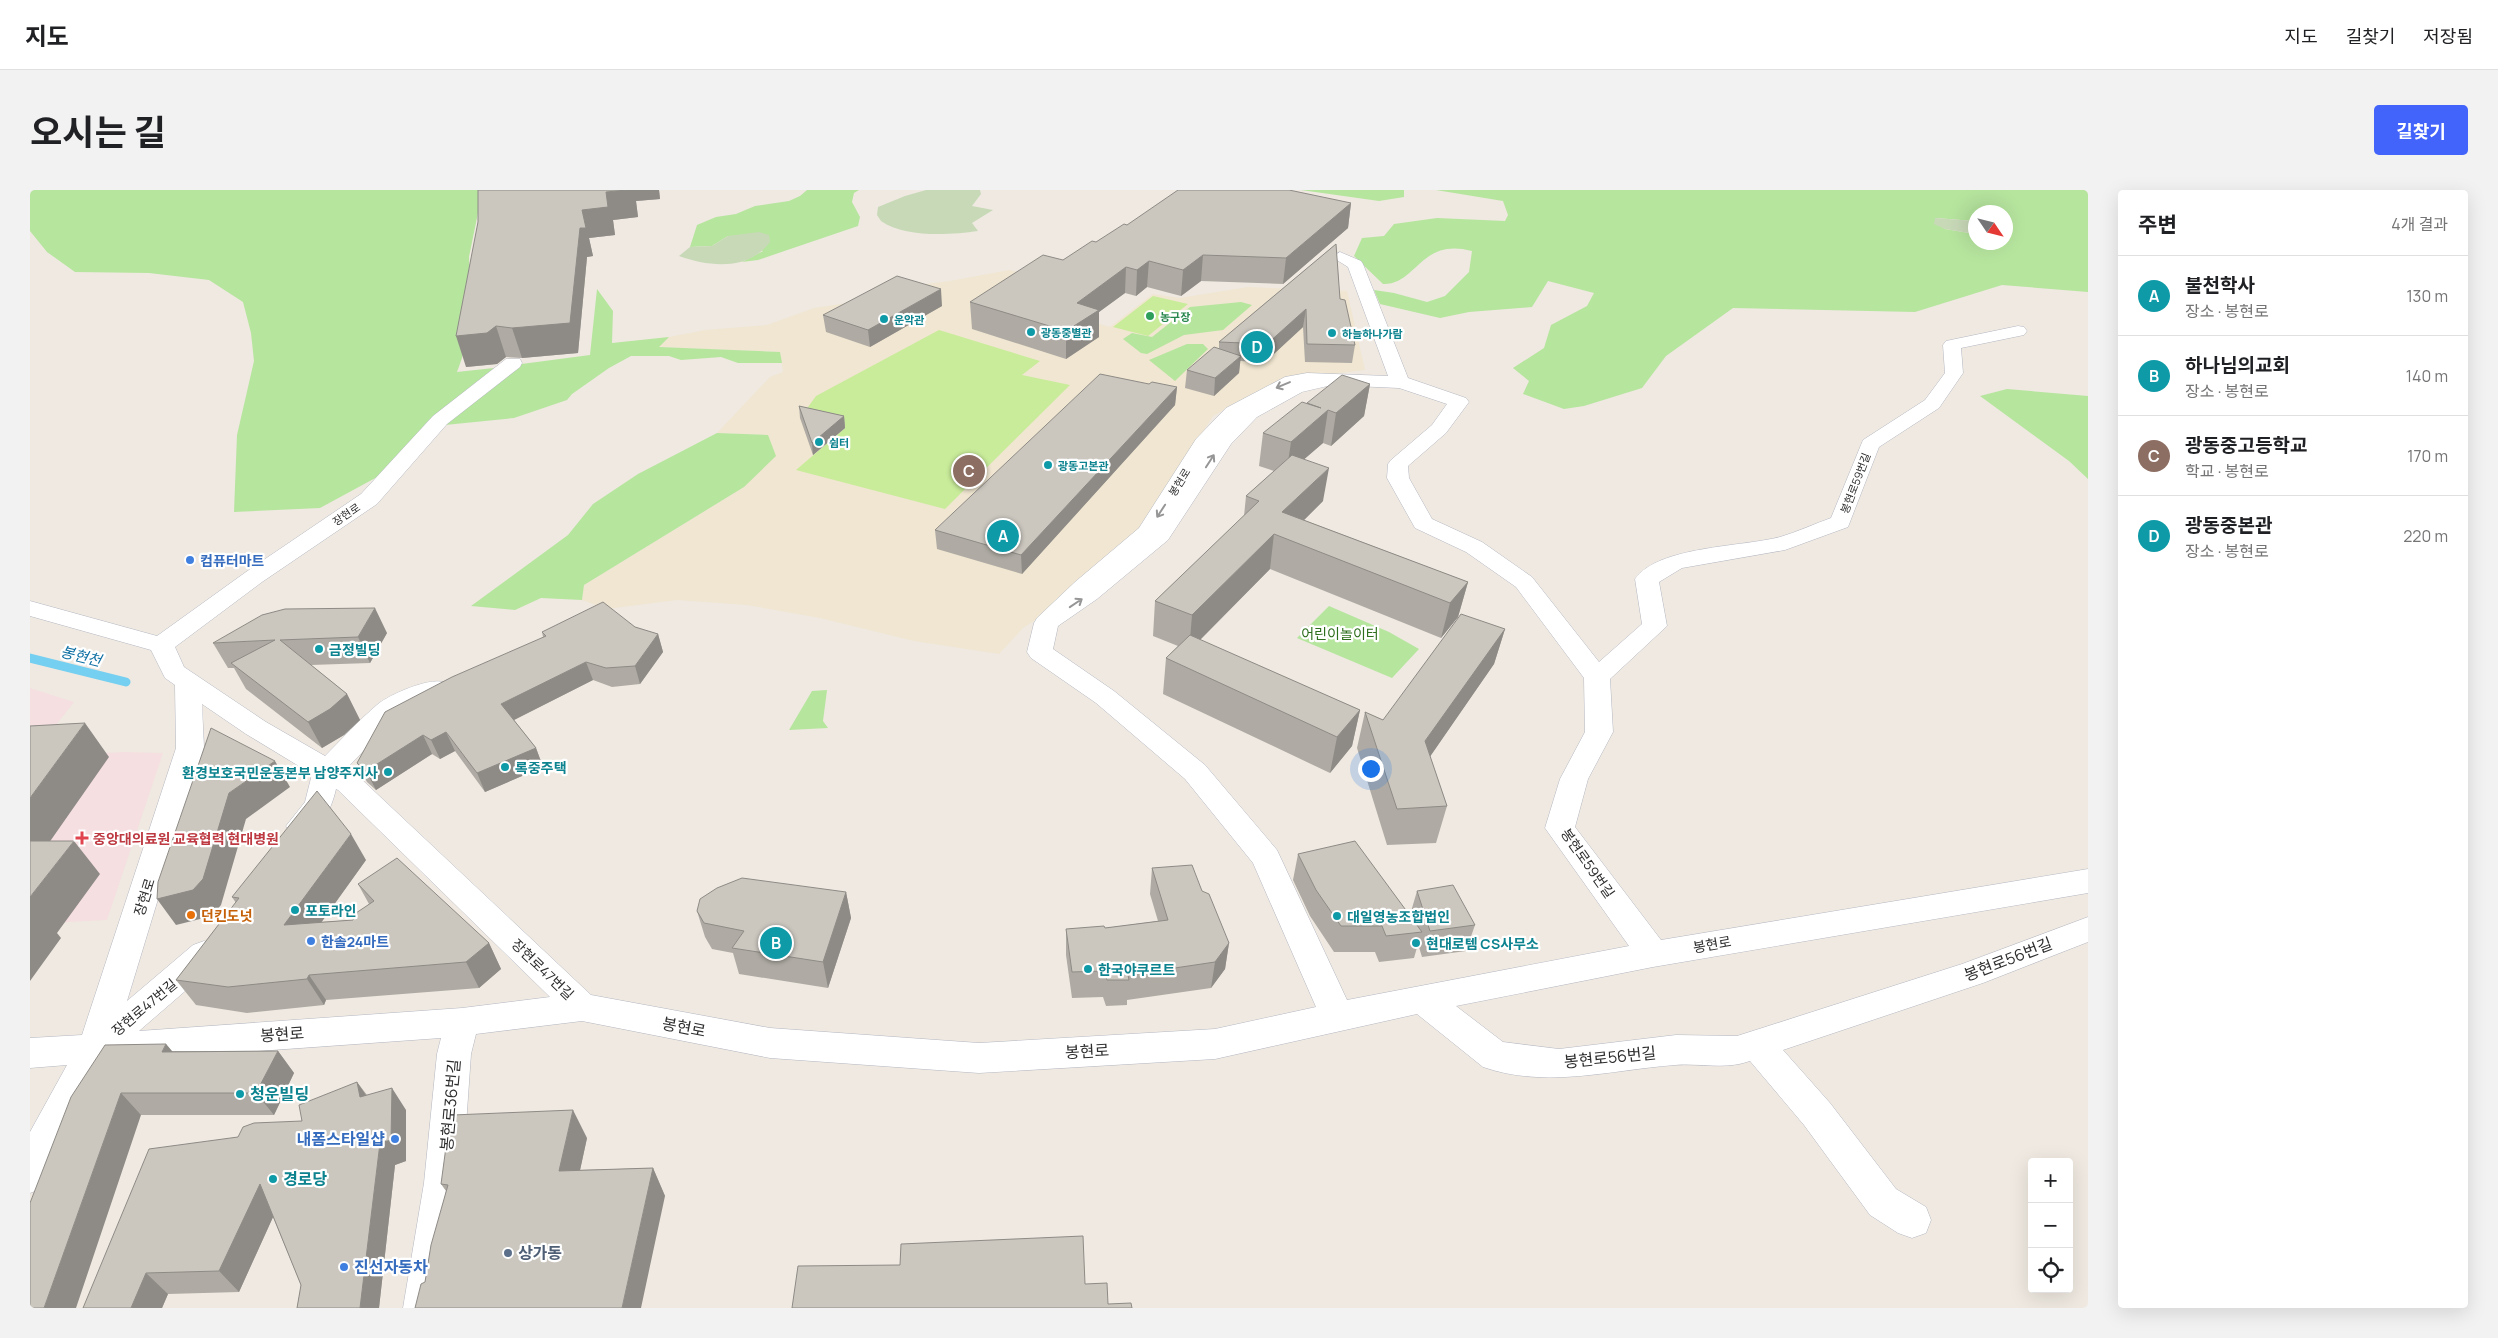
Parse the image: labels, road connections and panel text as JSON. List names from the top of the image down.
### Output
{
  "streets": {
    "street": [
      "봉현로",
      "봉현로59번길",
      "장현로",
      "봉현로56번길",
      "장현로47번길",
      "봉현로36번길"
    ]
  },
  "crossings": [
    ["봉현로", "봉현로59번길"],
    ["봉현로", "장현로"],
    ["봉현로", "봉현로56번길"],
    ["봉현로", "장현로47번길"],
    ["봉현로", "봉현로36번길"],
    ["장현로", "장현로47번길"]
  ],
  "water": ["봉현천"],
  "parks": ["어린이놀이터"],
  "places": {
    "other": [
      "농구장",
      "운악관",
      "광동중별관",
      "하늘하나가람",
      "쉼터",
      "광동고본관",
      "컴퓨터마트",
      "금정빌딩",
      "록중주택",
      "환경보호국민운동본부 남양주지사",
      "포토라인",
      "던킨도넛",
      "대일영농조합법인",
      "한솔24마트",
      "현대로템 CS사무소",
      "한국야쿠르트",
      "청운빌딩",
      "내폼스타일샵",
      "경로당",
      "상가동",
      "진선자동차"
    ],
    "health": ["중앙대의료원 교육협력 현대병원"]
  },
  "north": "bottom right",
  "page": {
    "header": "지도",
    "nav": ["지도", "길찾기", "저장됨"],
    "title": "오시는 길",
    "buttons": "길찾기",
    "heading": ["주변", "4개 결과"],
    "list": [
      {
        "mark": "A",
        "name": "불천학사",
        "note": "장소 · 봉현로",
        "value": "130 m"
      },
      {
        "mark": "B",
        "name": "하나님의교회",
        "note": "장소 · 봉현로",
        "value": "140 m"
      },
      {
        "mark": "C",
        "name": "광동중고등학교",
        "note": "학교 · 봉현로",
        "value": "170 m"
      },
      {
        "mark": "D",
        "name": "광동중본관",
        "note": "장소 · 봉현로",
        "value": "220 m"
      }
    ],
    "pins": [
      "D",
      "C",
      "A",
      "B"
    ],
    "map_buttons": ["+", "−"]
  }
}
